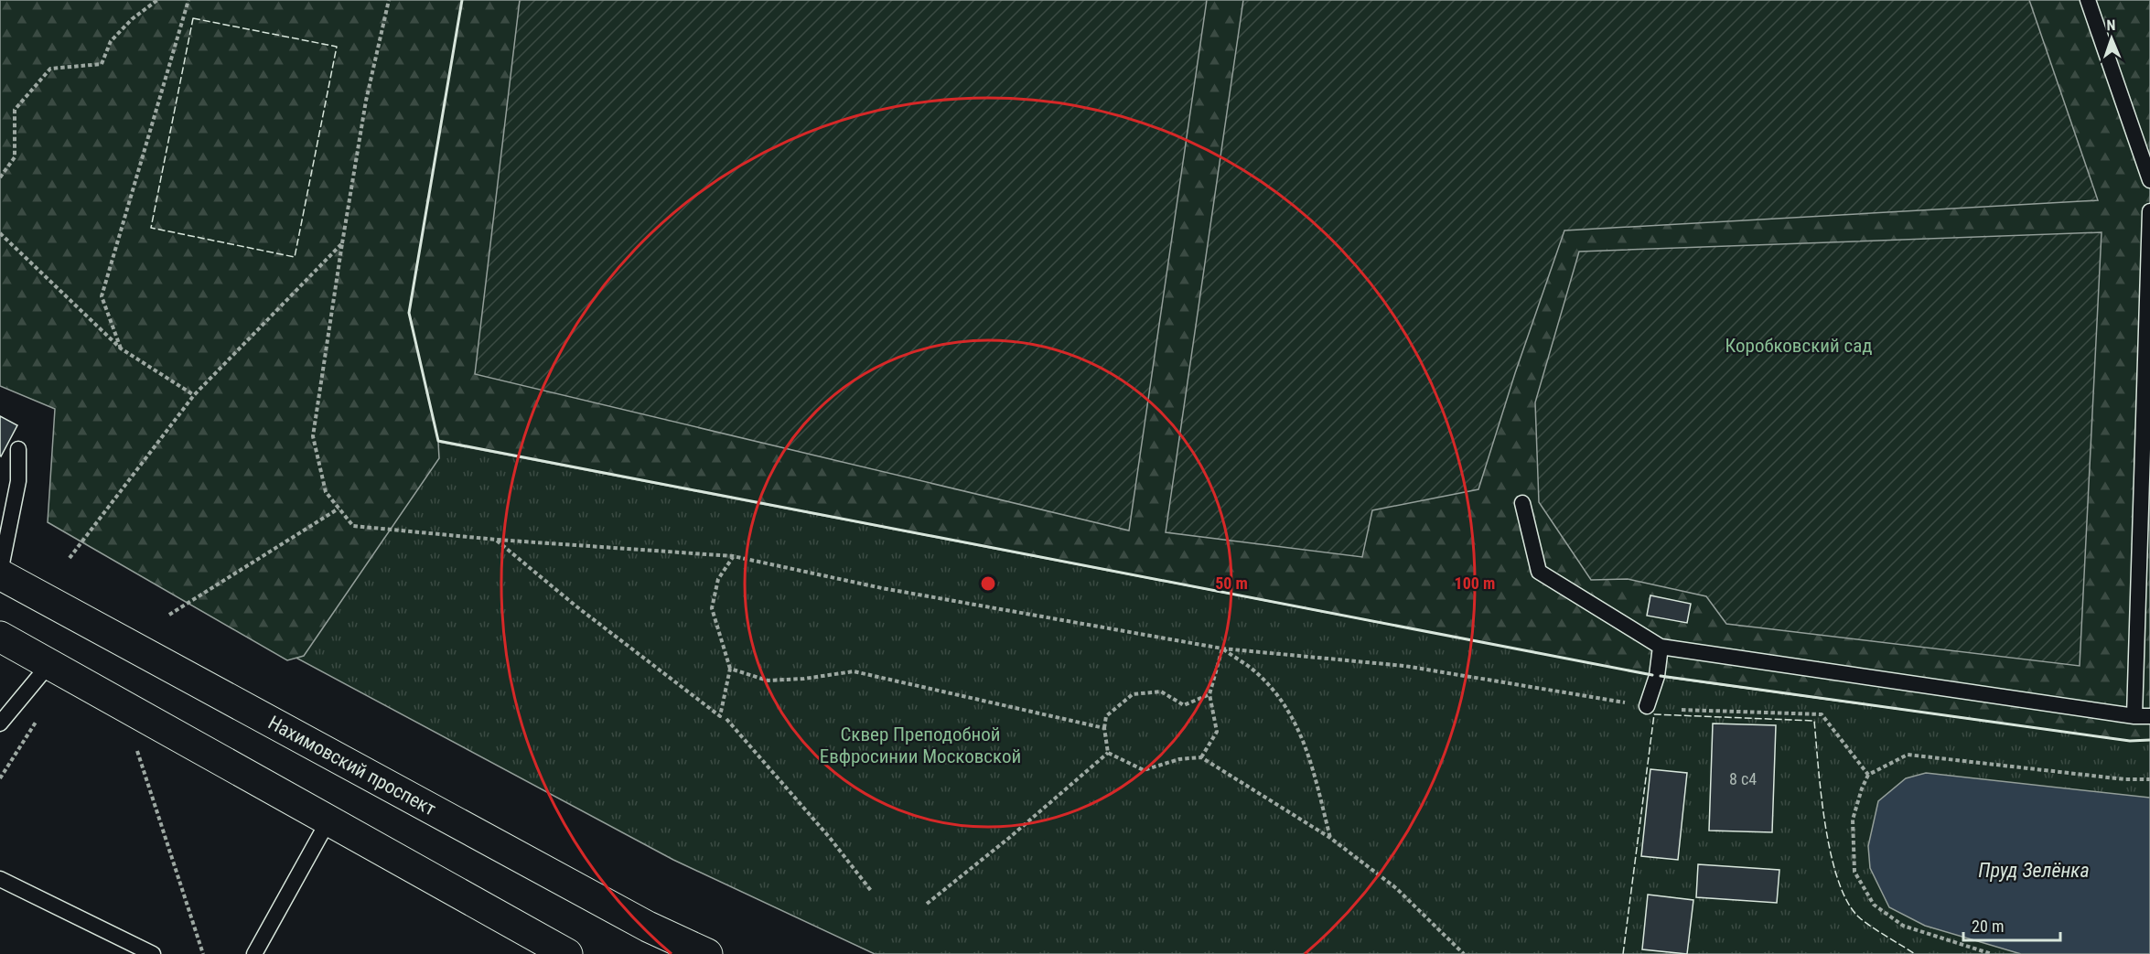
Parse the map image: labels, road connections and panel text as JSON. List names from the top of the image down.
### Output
{
  "streets": {
    "main road": ["Нахимовский проспект"]
  },
  "water": ["Пруд Зелёнка"],
  "parks": ["Коробковский сад", "Сквер Преподобной Евфросинии Московской"],
  "house_numbers": ["8 с4"],
  "scale_bar": "20 m",
  "north": "top",
  "rings": ["50 m", "100 m"]
}
